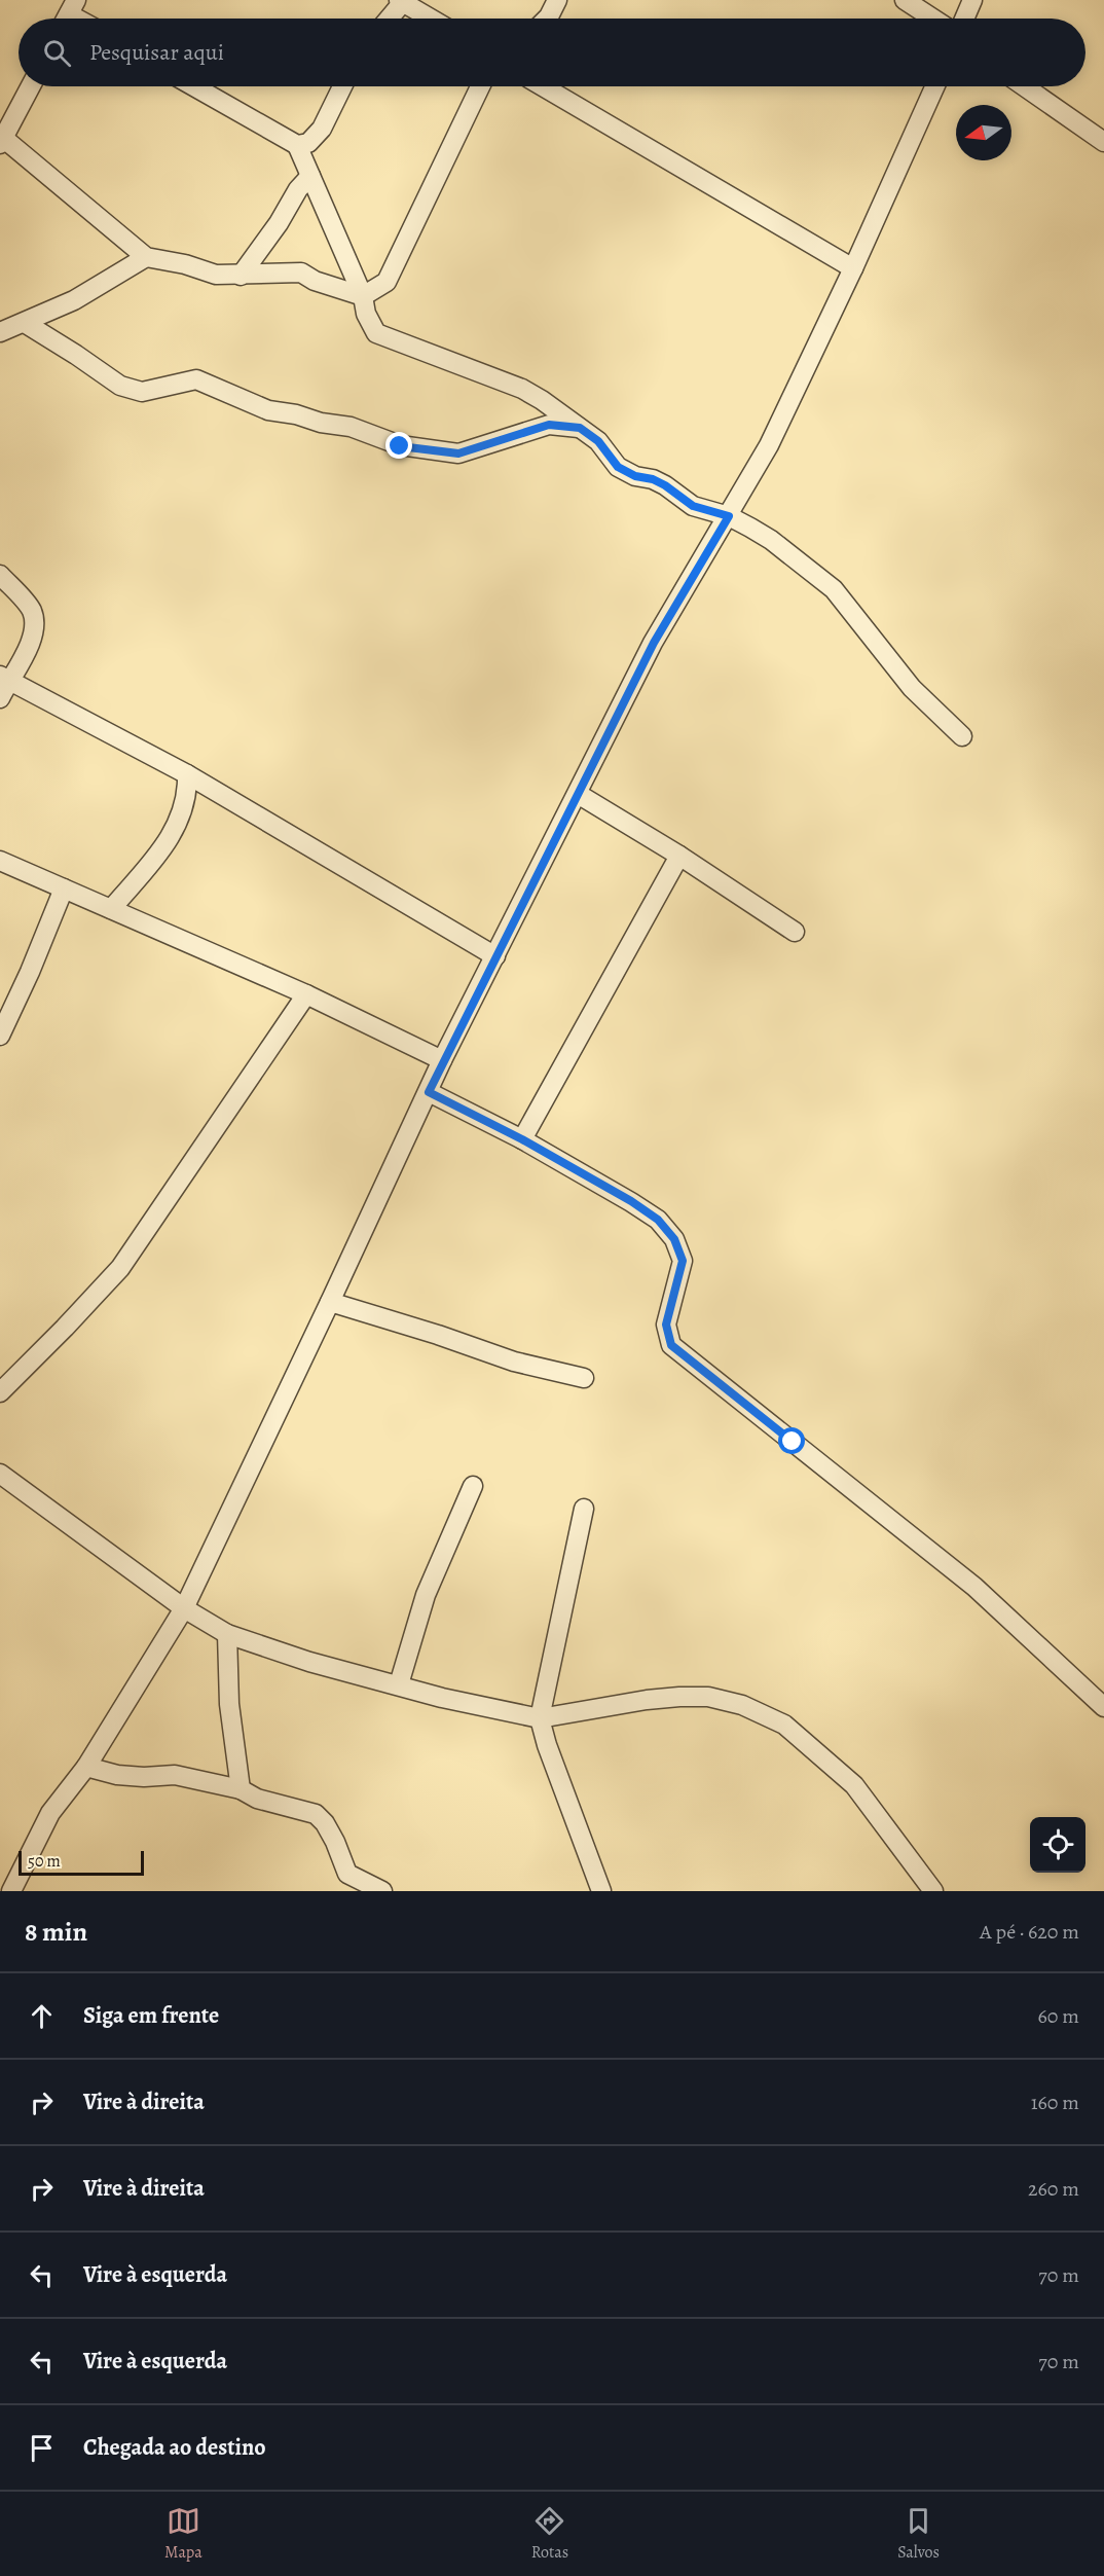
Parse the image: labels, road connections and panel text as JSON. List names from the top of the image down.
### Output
{
  "scale_bar": "50 m",
  "north": "left",
  "page": {
    "search": "Pesquisar aqui",
    "scale": "50 m",
    "heading": ["8 min", "A pé · 620 m"],
    "list": [
      ["Siga em frente", "60 m"],
      ["Vire à direita", "160 m"],
      ["Vire à direita", "260 m"],
      ["Vire à esquerda", "70 m"],
      ["Vire à esquerda", "70 m"],
      "Chegada ao destino"
    ],
    "nav": ["Mapa", "Rotas", "Salvos"]
  }
}
